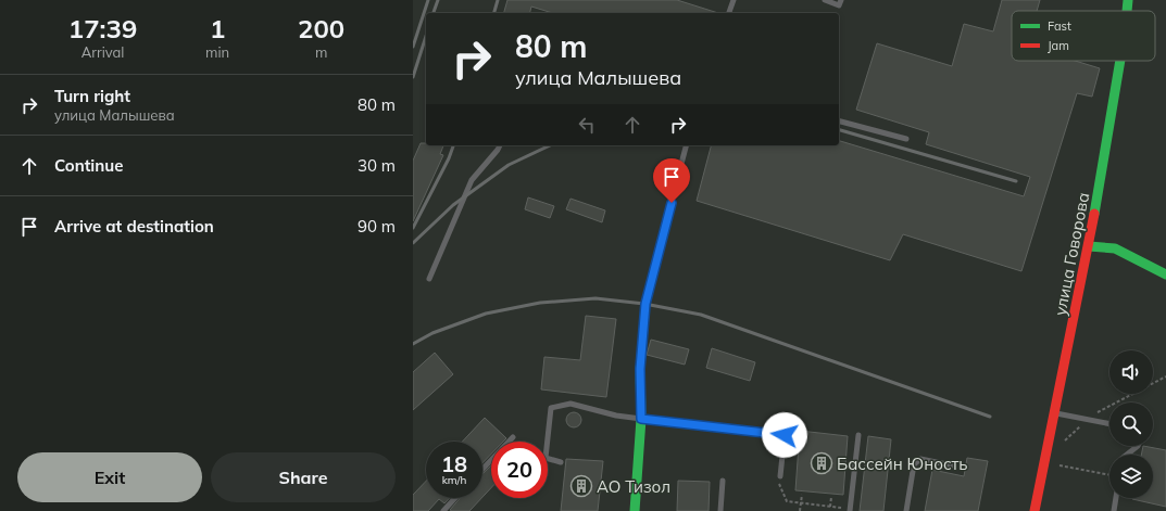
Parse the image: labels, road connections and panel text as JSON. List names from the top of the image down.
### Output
{
  "streets": {
    "main road": ["улица Говорова"]
  },
  "places": {
    "building": ["Бассейн Юность", "АО Тизол"]
  },
  "legend": ["Fast", "Jam"],
  "page": {
    "eta": [
      "17:39",
      "Arrival",
      "1",
      "min",
      "200",
      "m"
    ],
    "turn": ["80 m", "улица Малышева"],
    "list": [
      {
        "name": "Turn right",
        "note": "улица Малышева",
        "value": "80 m"
      },
      {
        "name": "Continue",
        "value": "30 m"
      },
      {
        "name": "Arrive at destination",
        "value": "90 m"
      }
    ],
    "speed": "18 km/h",
    "limit": "20",
    "buttons": ["Exit", "Share"]
  }
}
